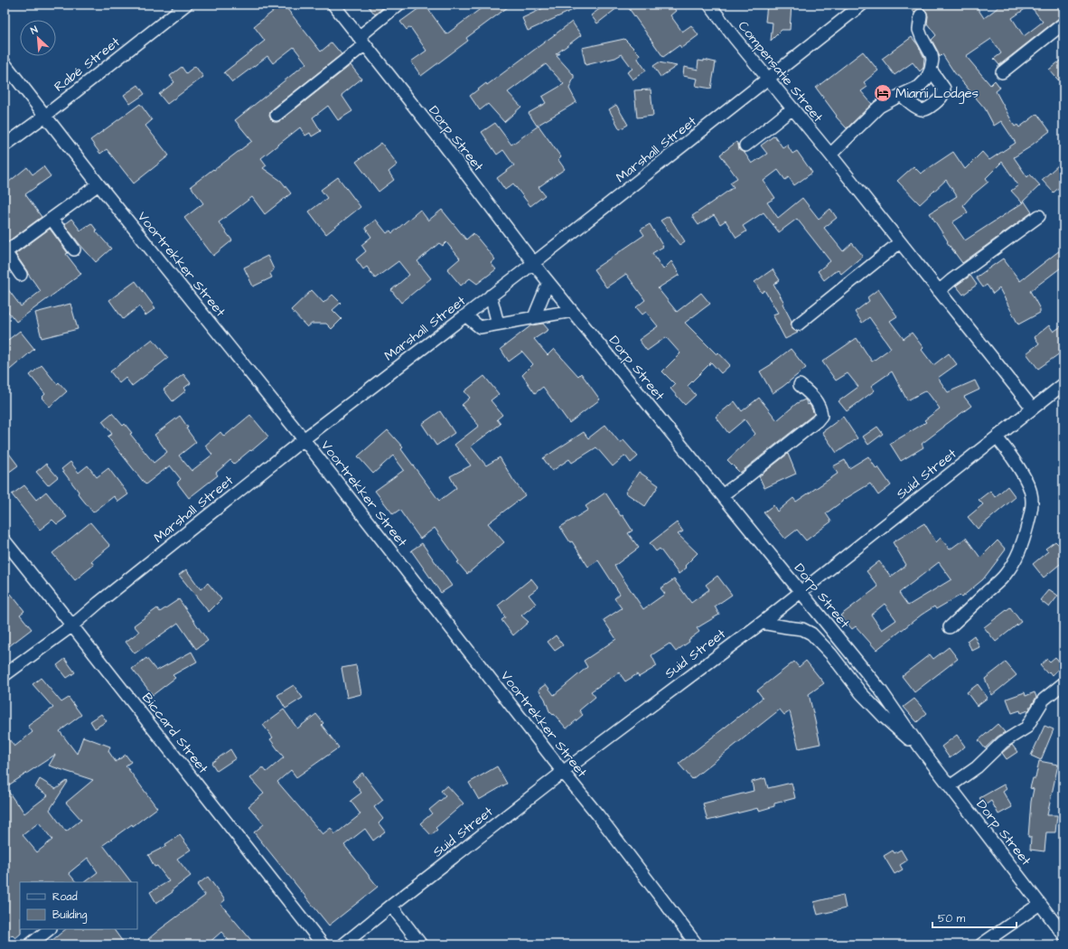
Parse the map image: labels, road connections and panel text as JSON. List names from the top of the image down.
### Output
{
  "streets": {
    "street": [
      "Rabé Street",
      "Compensatie Street",
      "Dorp Street",
      "Marshall Street",
      "Voortrekker Street",
      "Suid Street",
      "Biccard Street"
    ]
  },
  "crossings": [
    ["Rabé Street", "Voortrekker Street"],
    ["Compensatie Street", "Marshall Street"],
    ["Compensatie Street", "Suid Street"],
    ["Dorp Street", "Marshall Street"],
    ["Dorp Street", "Suid Street"],
    ["Marshall Street", "Voortrekker Street"],
    ["Marshall Street", "Biccard Street"],
    ["Voortrekker Street", "Suid Street"]
  ],
  "places": {
    "hotel": ["Miami Lodges"]
  },
  "legend": ["Road", "Building"],
  "scale_bar": "50 m",
  "north": "top left"
}
